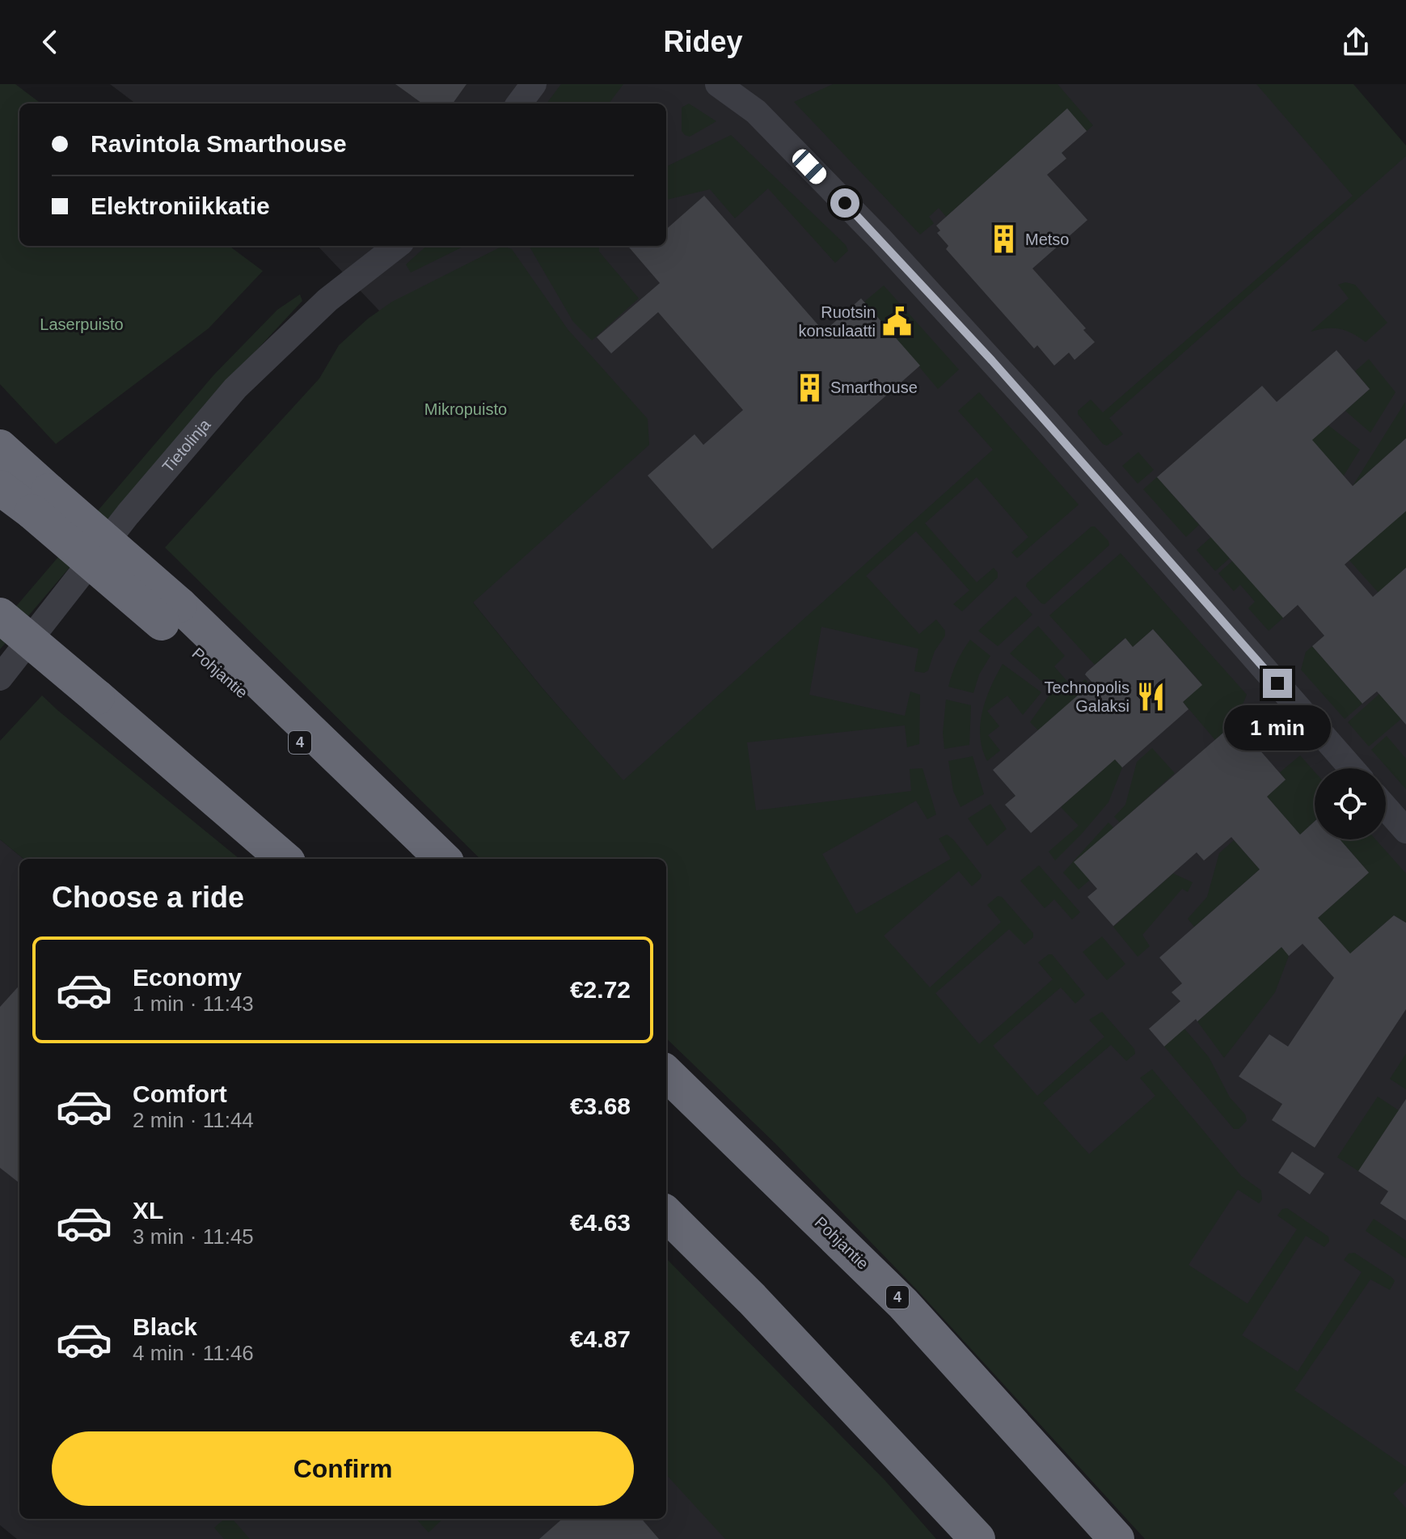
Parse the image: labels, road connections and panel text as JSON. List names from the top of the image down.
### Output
{
  "streets": {
    "highway": ["Pohjantie", "4"],
    "street": ["Tietolinja"]
  },
  "parks": ["Laserpuisto", "Mikropuisto"],
  "places": {
    "building": ["Metso", "Smarthouse"],
    "public building": ["Ruotsin konsulaatti"],
    "restaurant": ["Technopolis Galaksi"]
  },
  "page": {
    "header": "Ridey",
    "banner": ["Ravintola Smarthouse", "Elektroniikkatie"],
    "bubble": "1 min",
    "heading": "Choose a ride",
    "list": [
      {
        "name": "Economy",
        "note": "1 min · 11:43",
        "value": "€2.72"
      },
      {
        "name": "Comfort",
        "note": "2 min · 11:44",
        "value": "€3.68"
      },
      {
        "name": "XL",
        "note": "3 min · 11:45",
        "value": "€4.63"
      },
      {
        "name": "Black",
        "note": "4 min · 11:46",
        "value": "€4.87"
      }
    ],
    "buttons": "Confirm"
  }
}
